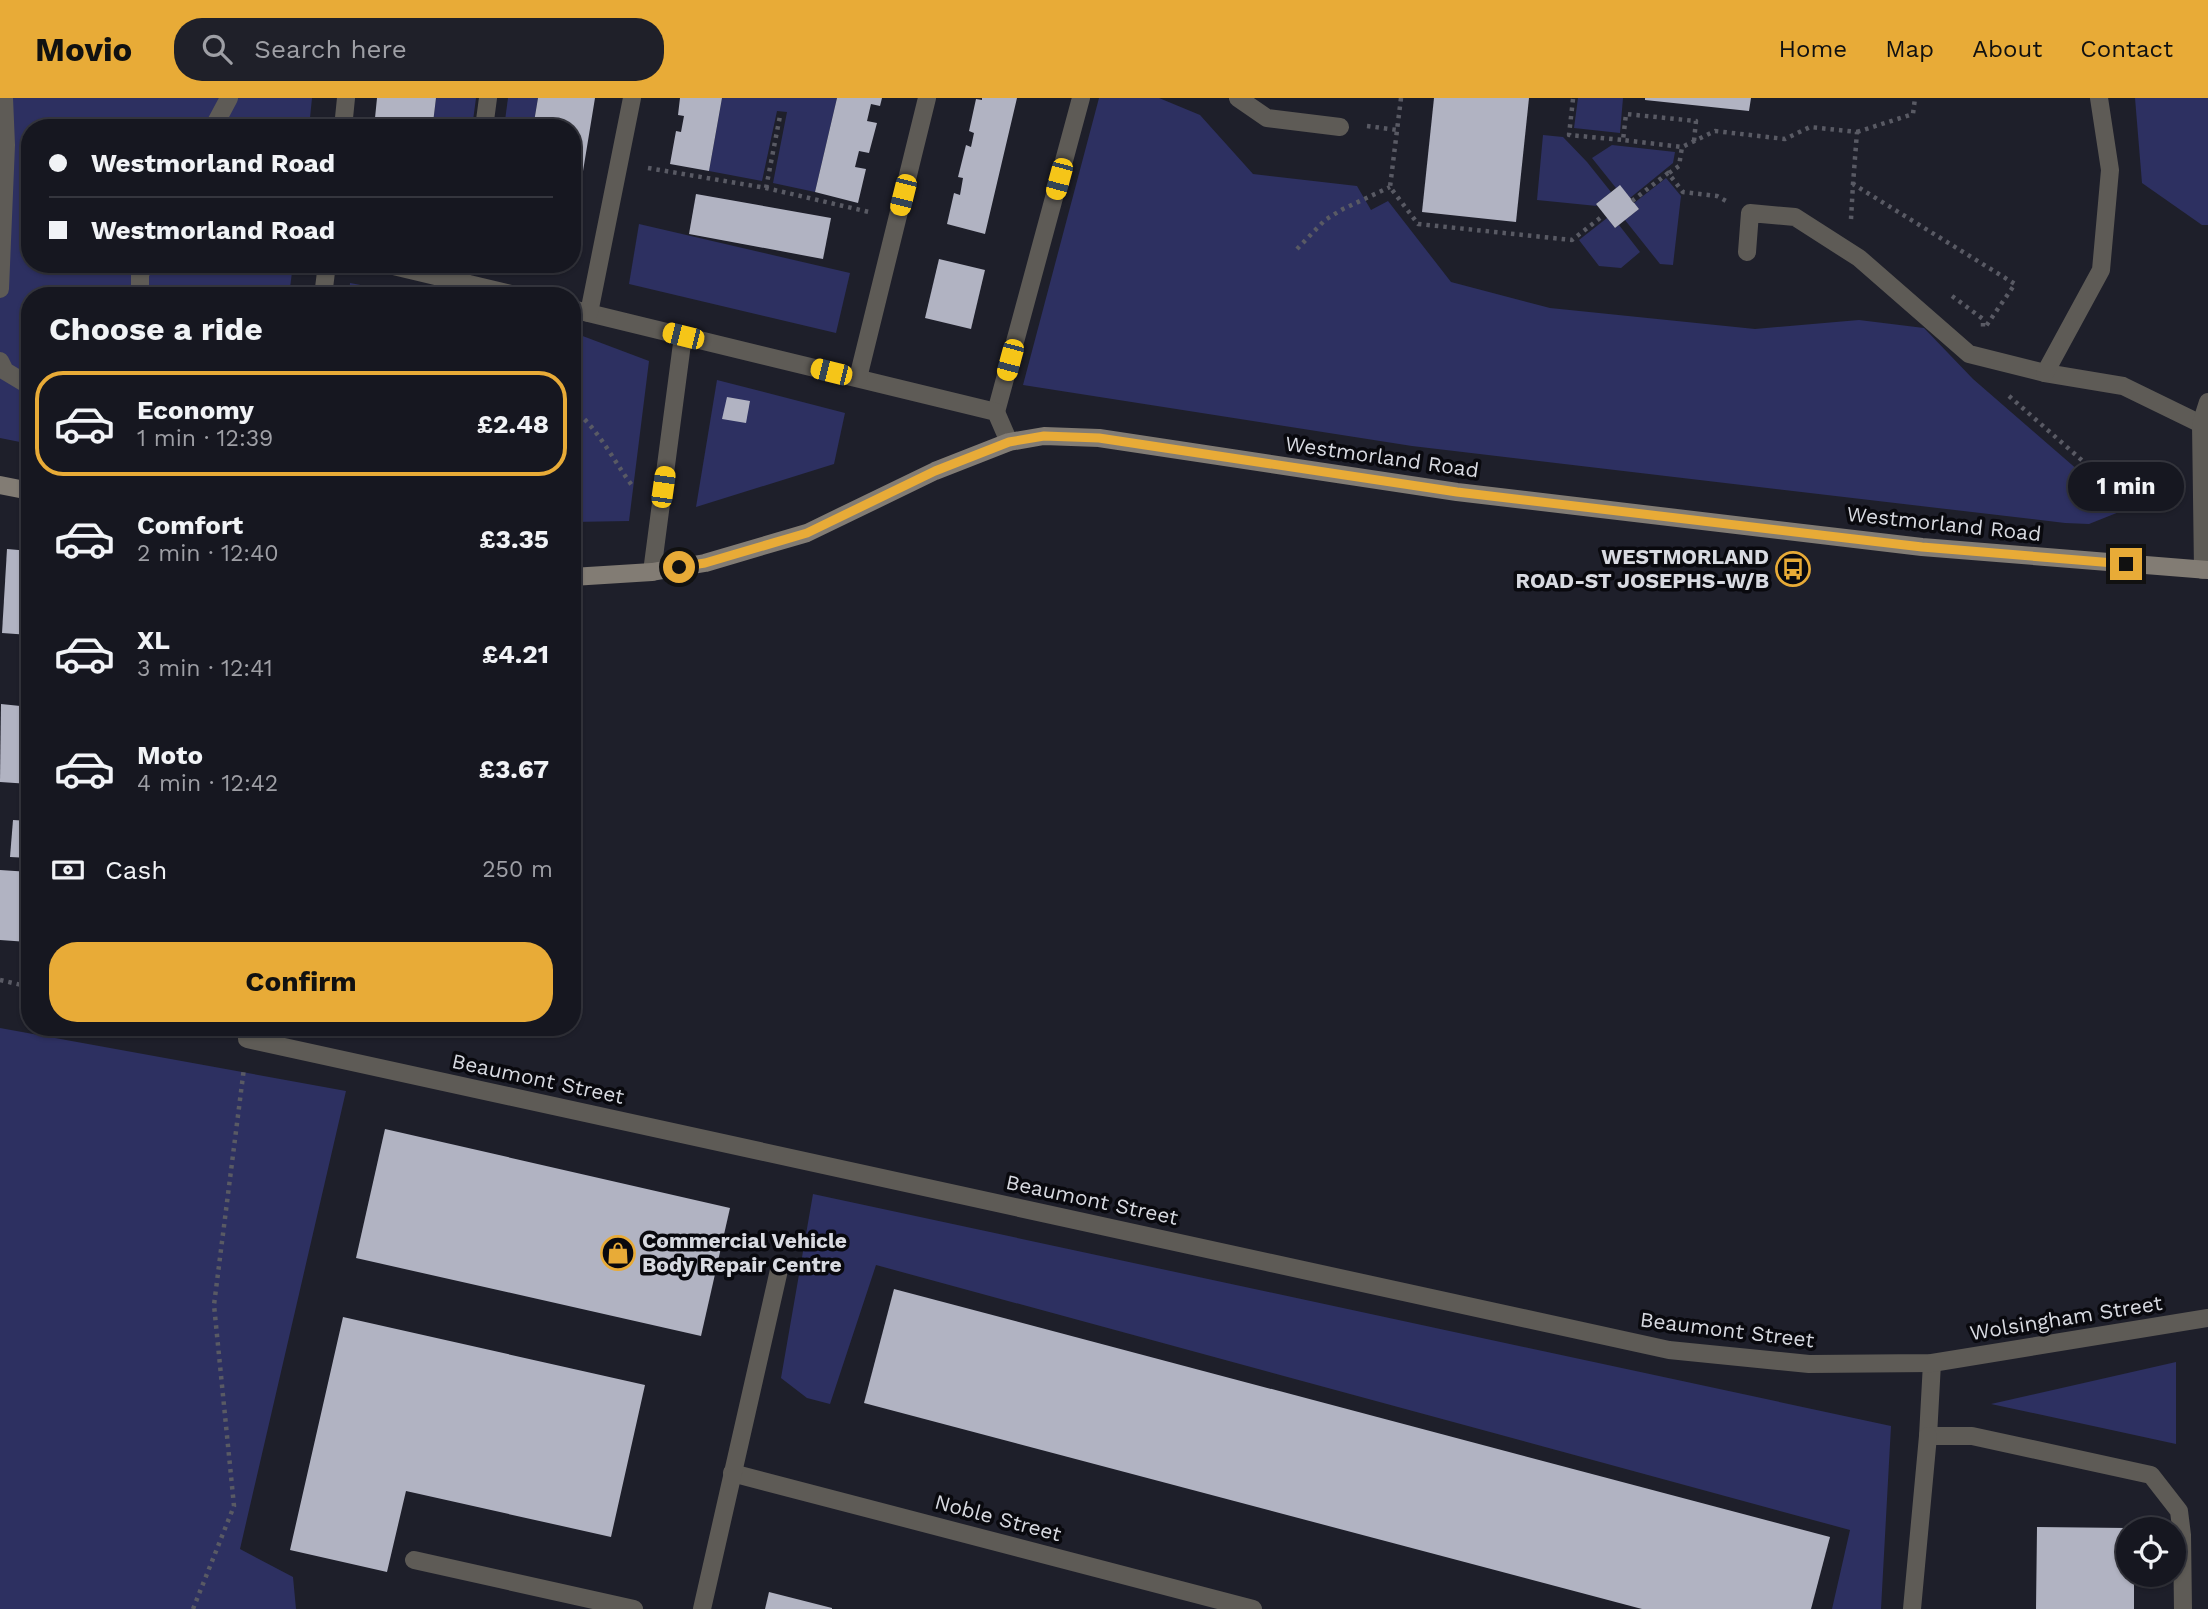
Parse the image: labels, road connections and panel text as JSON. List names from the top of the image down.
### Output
{
  "streets": {
    "street": [
      "Westmorland Road",
      "Beaumont Street",
      "Wolsingham Street",
      "Noble Street"
    ]
  },
  "crossings": [
    ["Beaumont Street", "Wolsingham Street"]
  ],
  "places": {
    "bus stop": ["WESTMORLAND ROAD-ST JOSEPHS-W/B"],
    "shop": ["Commercial Vehicle Body Repair Centre"]
  },
  "page": {
    "header": "Movio",
    "search": "Search here",
    "nav": [
      "Home",
      "Map",
      "About",
      "Contact"
    ],
    "banner": ["Westmorland Road", "Westmorland Road"],
    "heading": "Choose a ride",
    "list": [
      {
        "name": "Economy",
        "note": "1 min · 12:39",
        "value": "£2.48"
      },
      {
        "name": "Comfort",
        "note": "2 min · 12:40",
        "value": "£3.35"
      },
      {
        "name": "XL",
        "note": "3 min · 12:41",
        "value": "£4.21"
      },
      {
        "name": "Moto",
        "note": "4 min · 12:42",
        "value": "£3.67"
      }
    ],
    "bubble": "1 min",
    "pay": ["Cash", "250 m"],
    "buttons": "Confirm"
  }
}
